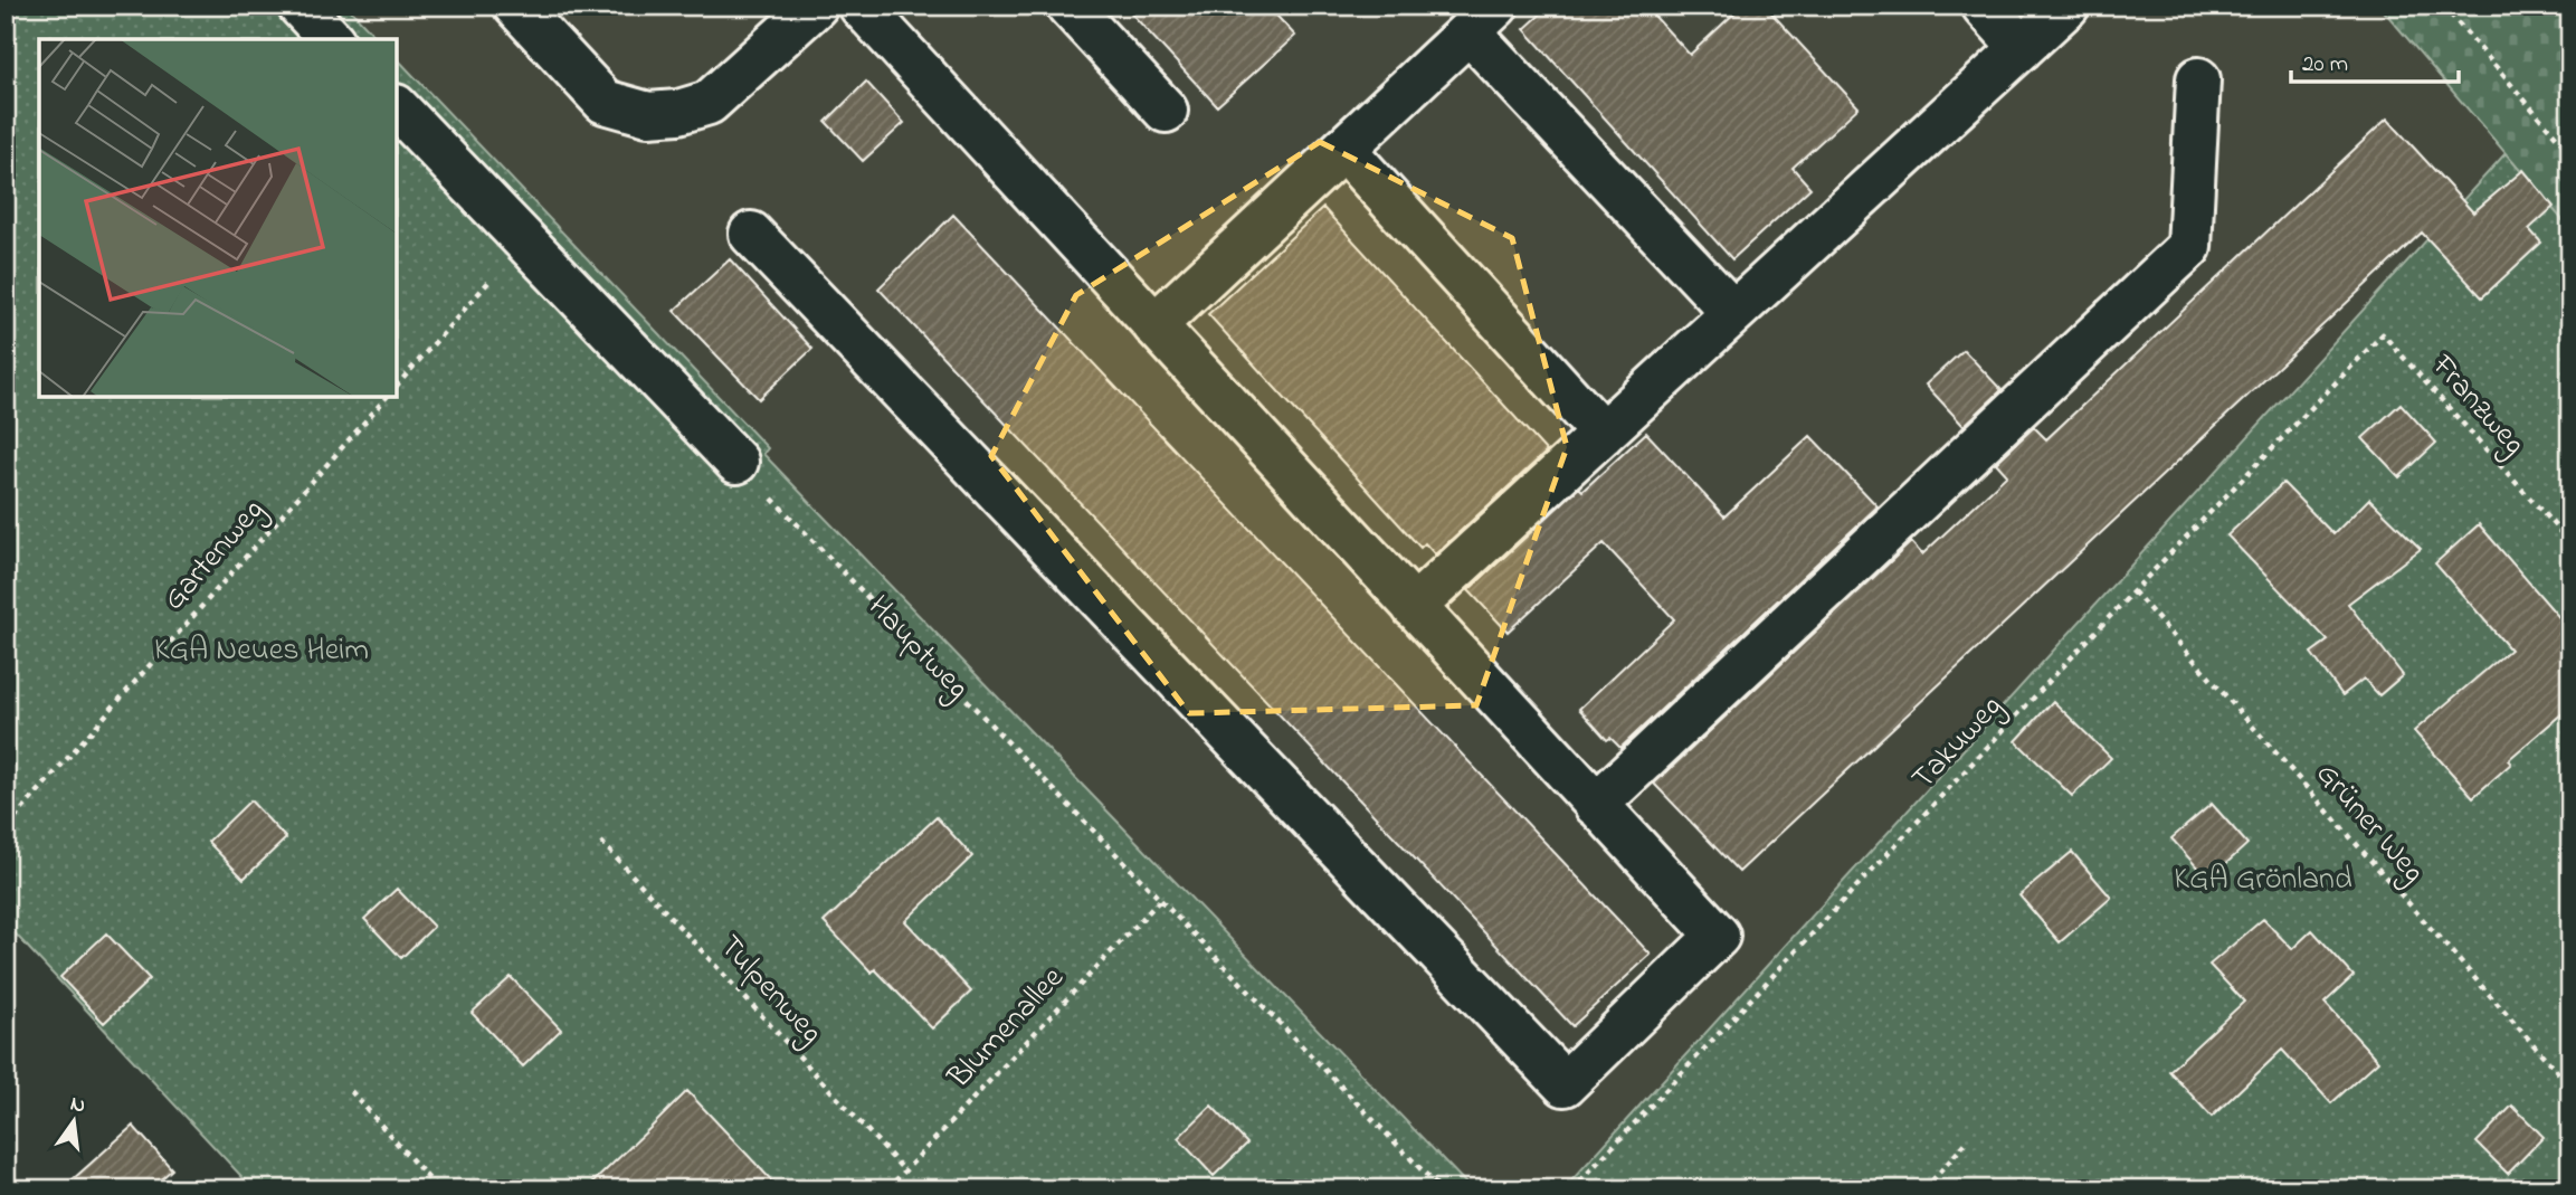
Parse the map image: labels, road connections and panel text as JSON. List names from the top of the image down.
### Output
{
  "streets": {
    "path": [
      "Franzweg",
      "Gartenweg",
      "Hauptweg",
      "Takuweg",
      "Grüner Weg",
      "Tulpenweg",
      "Blumenallee"
    ]
  },
  "crossings": [
    ["Franzweg", "Takuweg"],
    ["Hauptweg", "Blumenallee"],
    ["Takuweg", "Grüner Weg"],
    ["Tulpenweg", "Blumenallee"]
  ],
  "parks": ["KGA Neues Heim", "KGA Grönland"],
  "scale_bar": "20 m",
  "north": "top"
}
